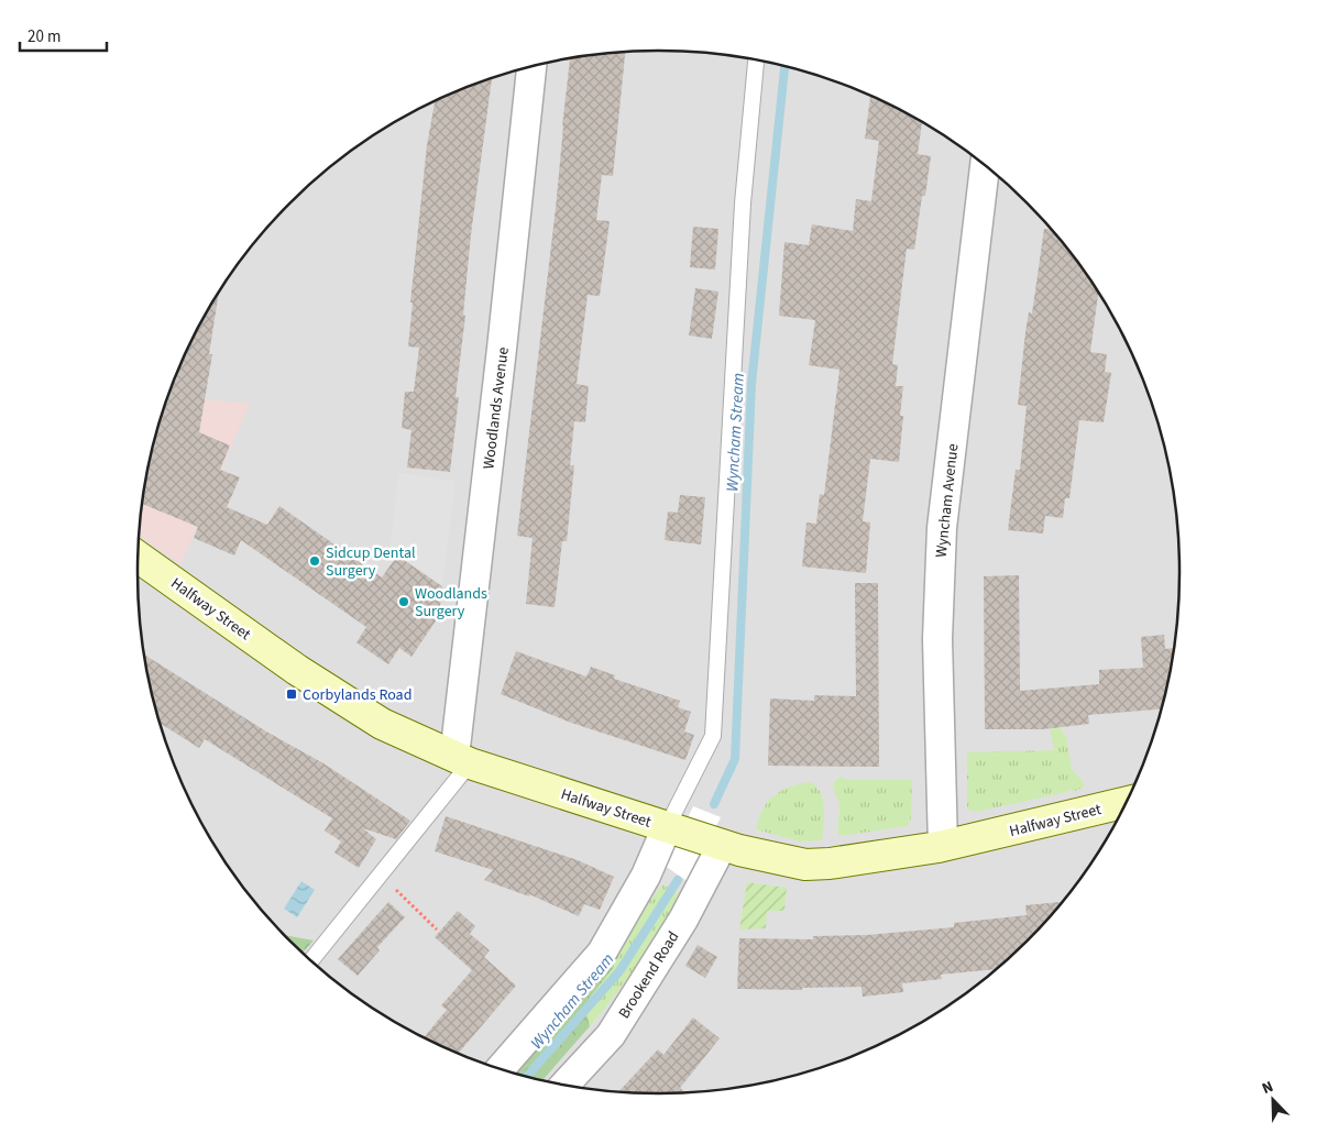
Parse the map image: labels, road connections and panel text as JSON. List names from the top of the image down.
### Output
{
  "streets": {
    "main road": ["Halfway Street"],
    "street": ["Woodlands Avenue", "Wyncham Avenue", "Brookend Road"]
  },
  "crossings": [
    ["Woodlands Avenue", "Halfway Street"],
    ["Wyncham Avenue", "Halfway Street"],
    ["Halfway Street", "Brookend Road"]
  ],
  "water": ["Wyncham Stream"],
  "places": {
    "other": ["Sidcup Dental Surgery", "Woodlands Surgery"],
    "transit": ["Corbylands Road"]
  },
  "scale_bar": "20 m",
  "north": "top left"
}
